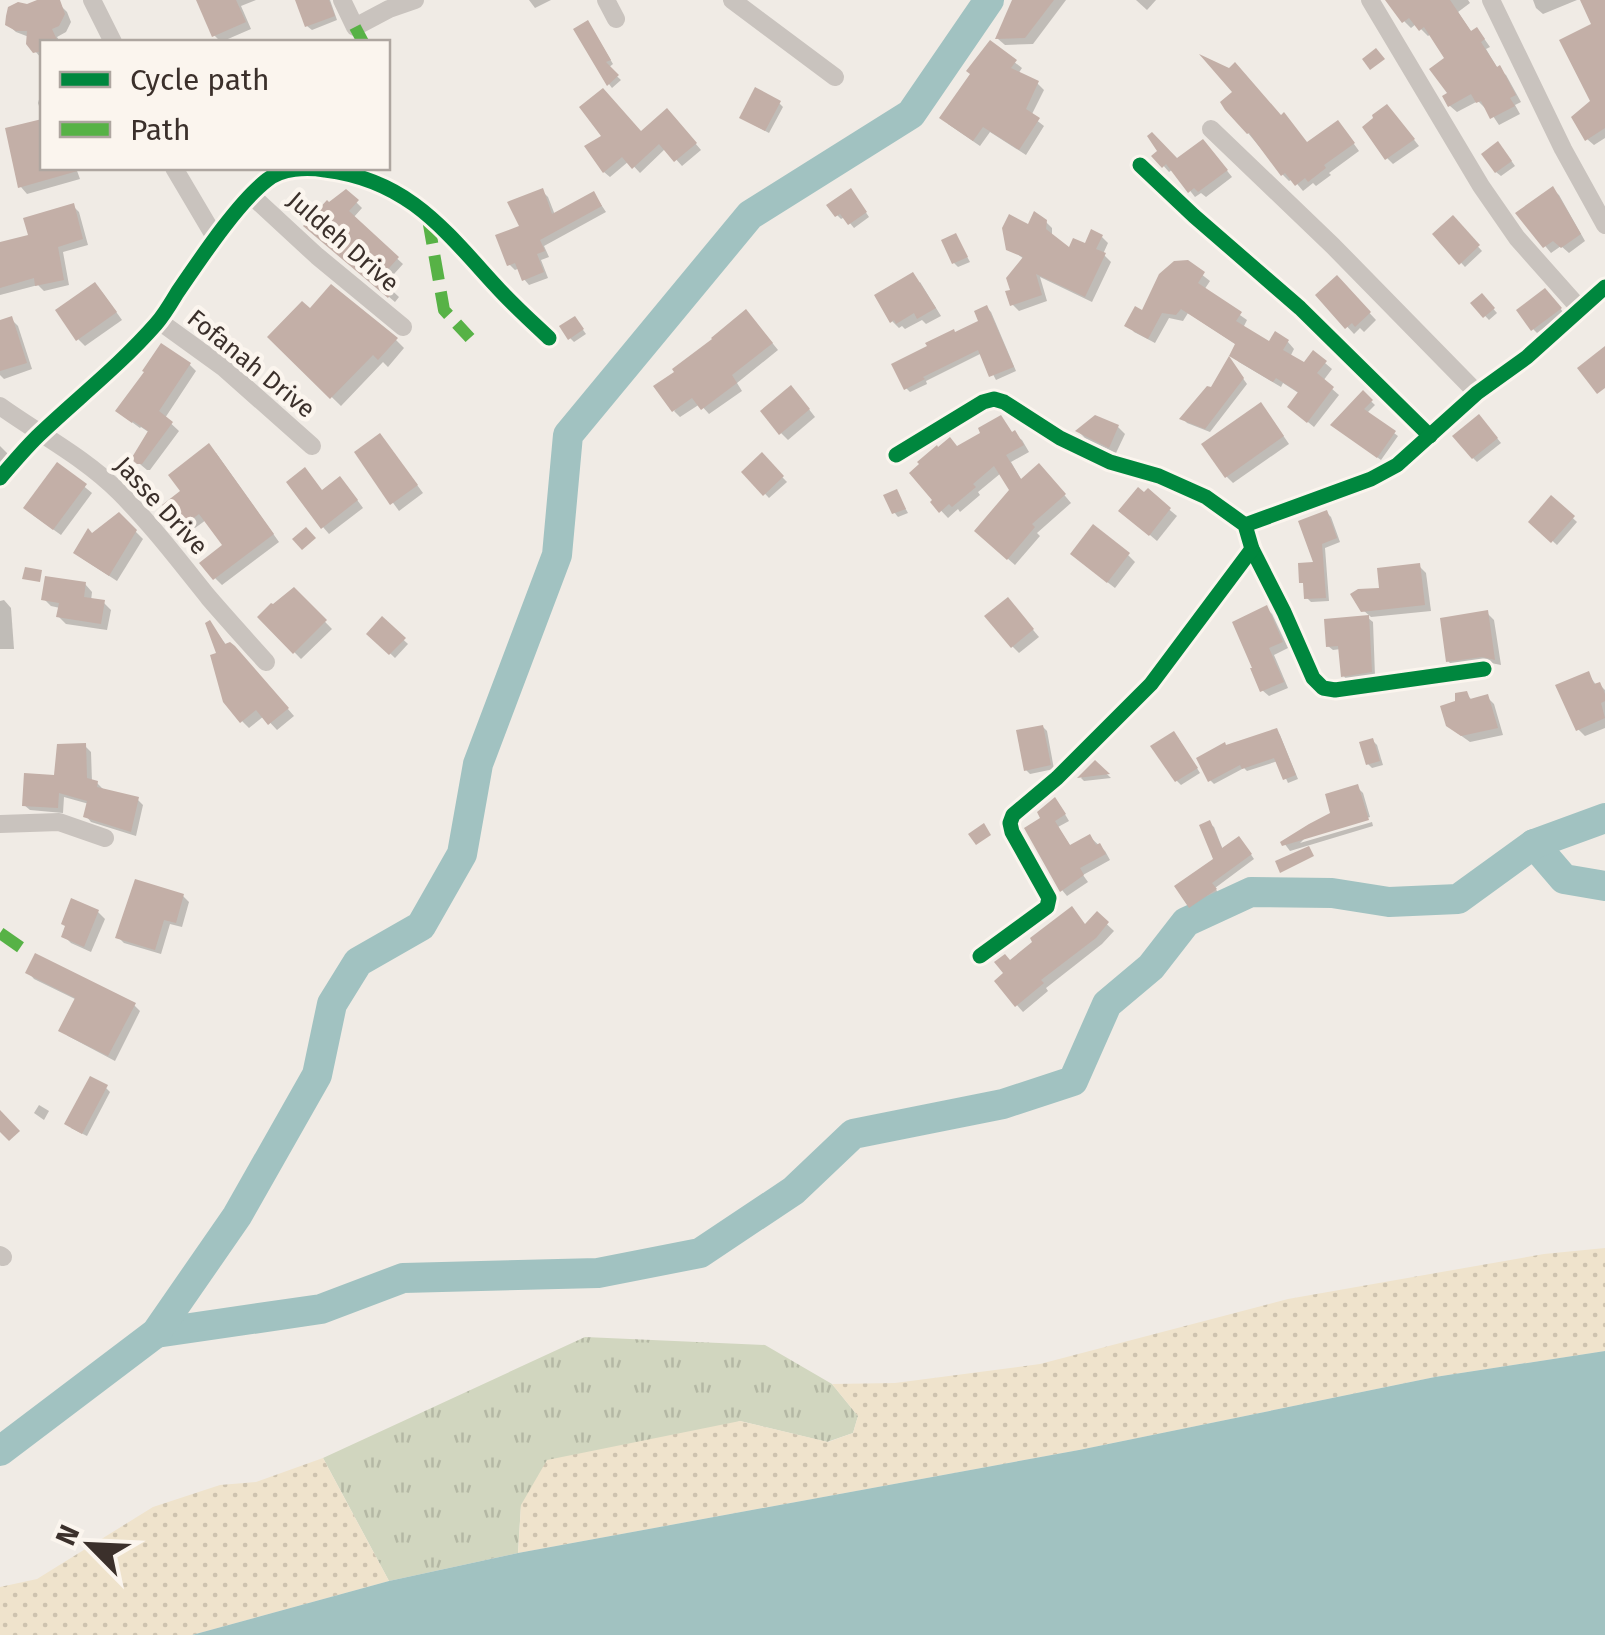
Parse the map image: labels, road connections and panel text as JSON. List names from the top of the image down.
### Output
{
  "streets": {
    "street": ["Juldeh Drive", "Fofanah Drive", "Jasse Drive"]
  },
  "legend": ["Cycle path", "Path"],
  "north": "top left"
}
